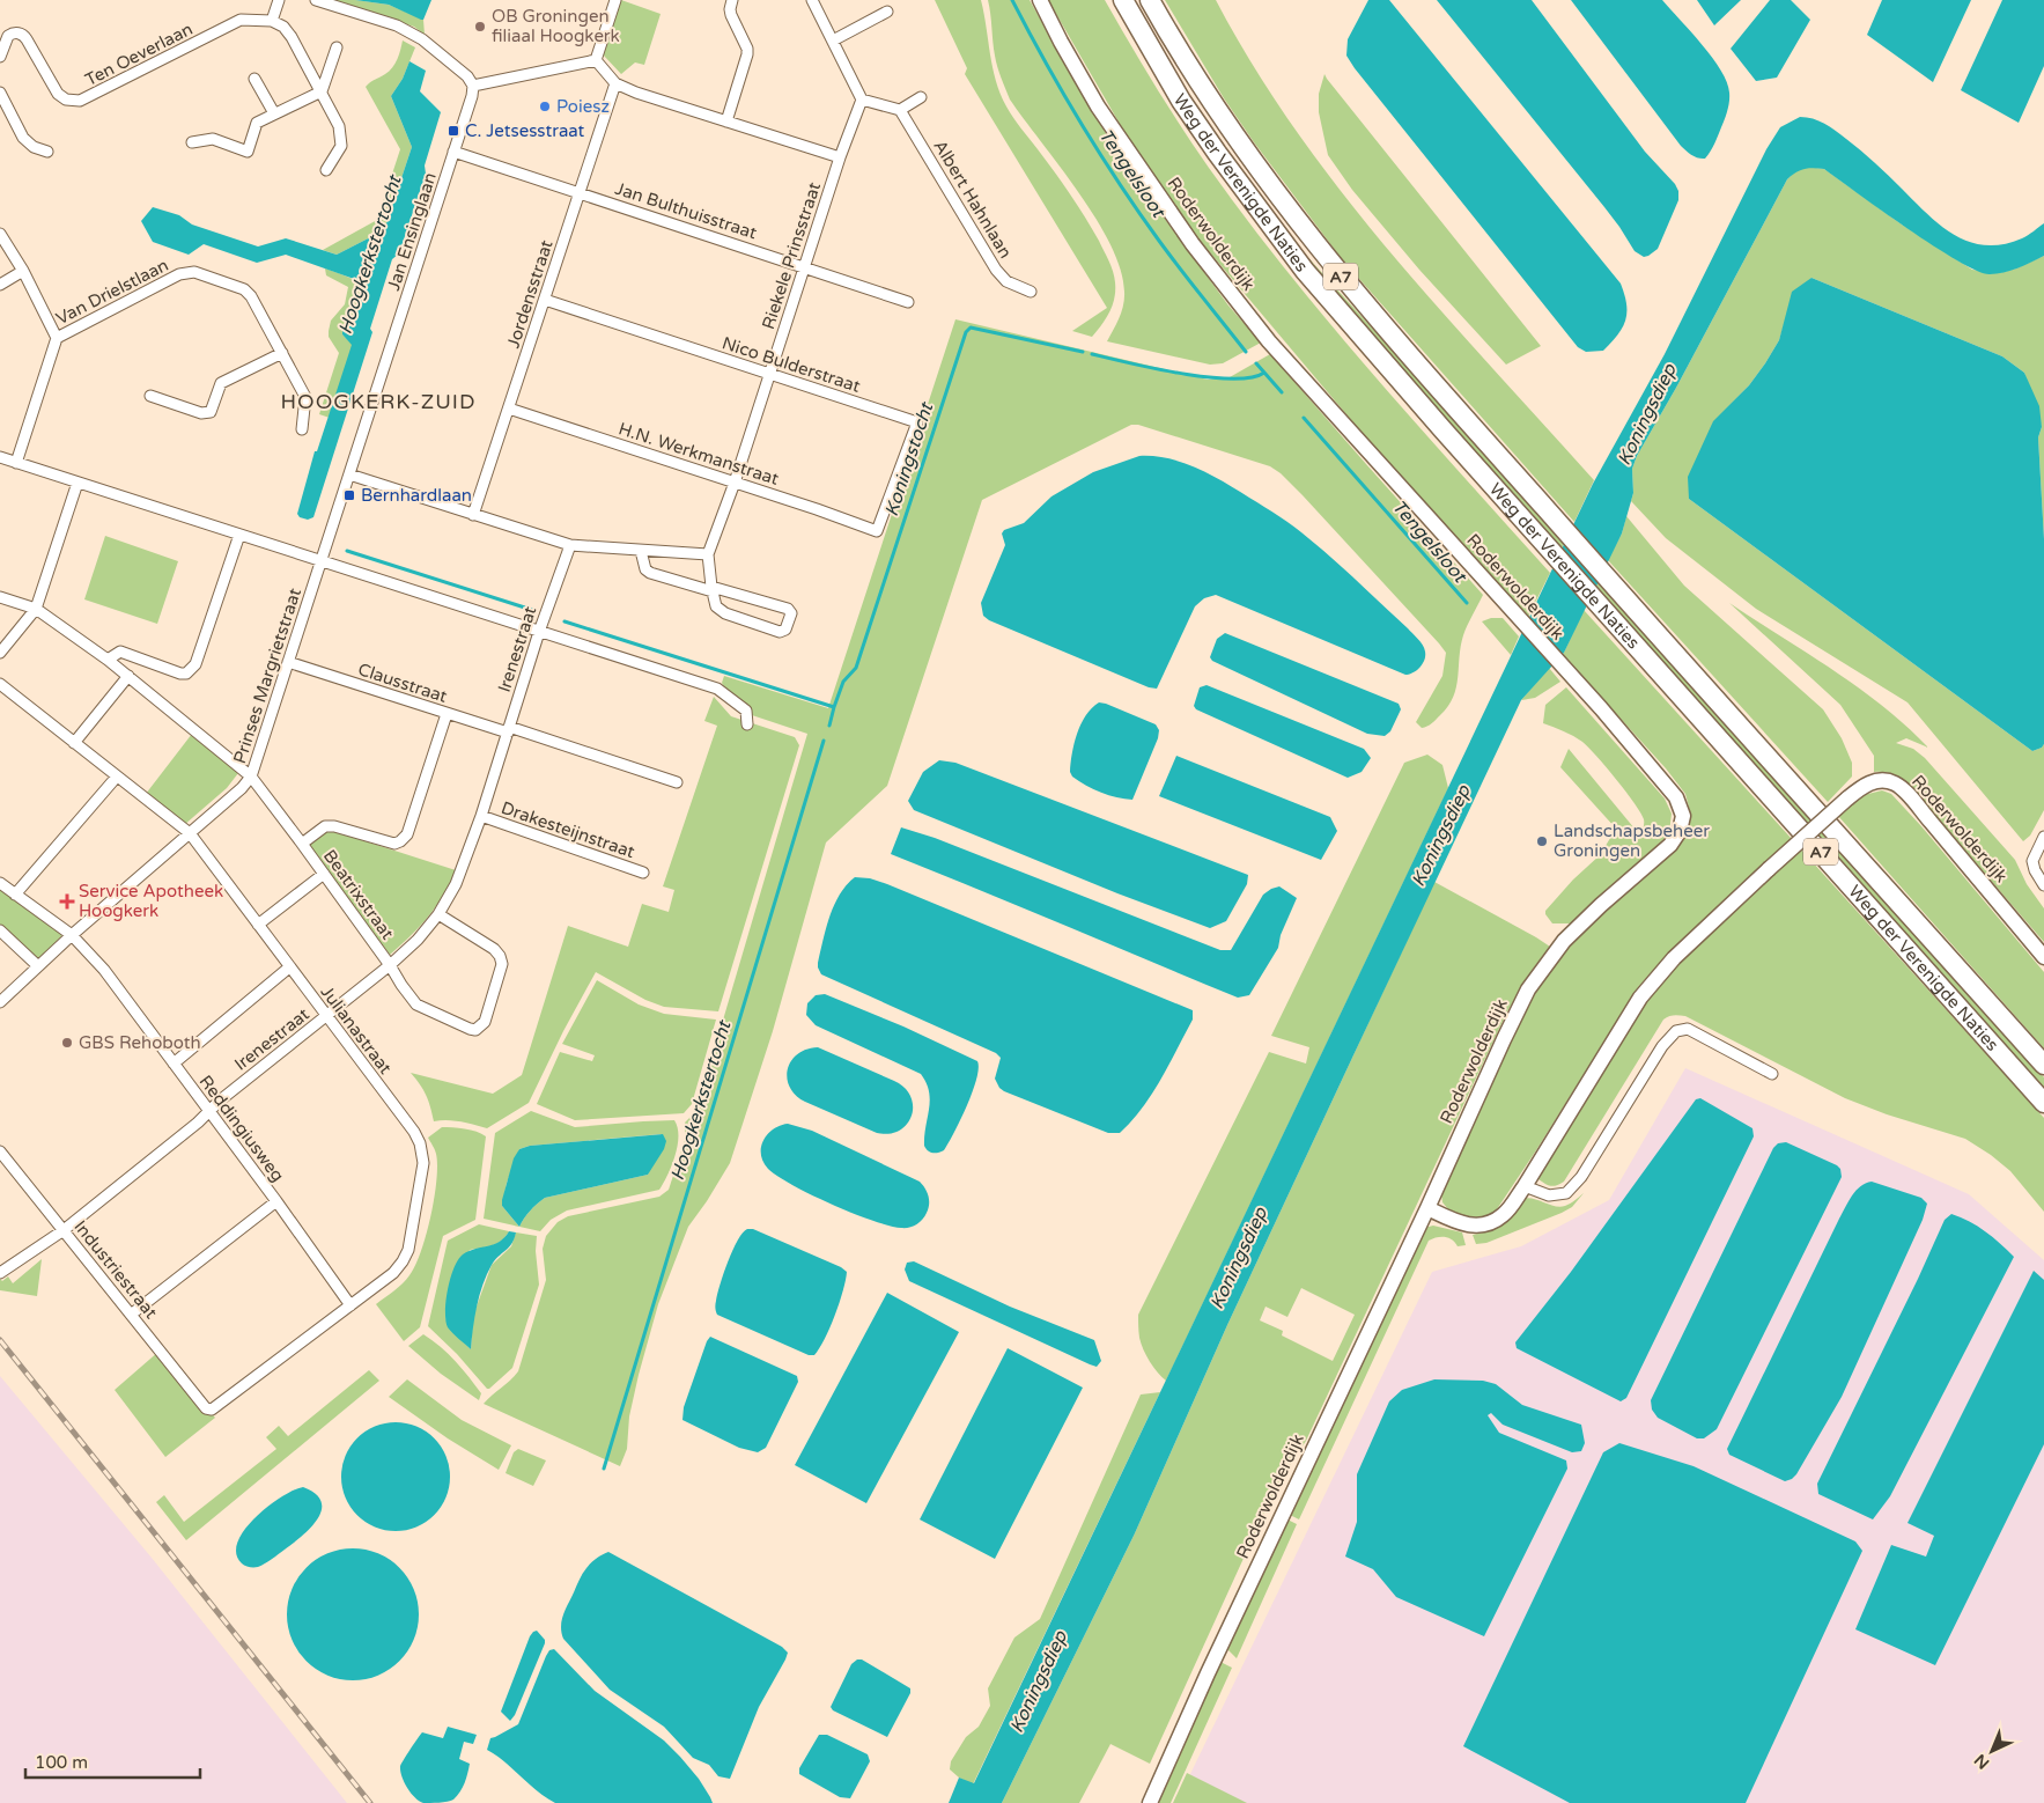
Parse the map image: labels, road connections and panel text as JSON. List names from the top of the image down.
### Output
{
  "streets": {
    "highway": ["Weg der Verenigde Naties", "A7"],
    "street": [
      "Ten Oeverlaan",
      "Albert Hahnlaan",
      "Jan Bulthuisstraat",
      "Jan Ensinglaan",
      "Roderwolderdijk",
      "Riekele Prinsstraat",
      "Van Drielstlaan",
      "Jordensstraat",
      "Nico Bulderstraat",
      "H.N. Werkmanstraat",
      "Irenestraat",
      "Prinses Margrietstraat",
      "Clausstraat",
      "Drakesteijnstraat",
      "Beatrixstraat",
      "Julianastraat",
      "Reddingiusweg",
      "Industriestraat"
    ]
  },
  "crossings": [
    ["Jan Bulthuisstraat", "Jan Ensinglaan"],
    ["Jan Bulthuisstraat", "Riekele Prinsstraat"],
    ["Jan Bulthuisstraat", "Jordensstraat"],
    ["Jan Ensinglaan", "Prinses Margrietstraat"],
    ["Riekele Prinsstraat", "Nico Bulderstraat"],
    ["Riekele Prinsstraat", "H.N. Werkmanstraat"],
    ["Jordensstraat", "Nico Bulderstraat"],
    ["Jordensstraat", "H.N. Werkmanstraat"],
    ["Nico Bulderstraat", "H.N. Werkmanstraat"],
    ["Irenestraat", "Clausstraat"],
    ["Irenestraat", "Drakesteijnstraat"],
    ["Irenestraat", "Beatrixstraat"],
    ["Irenestraat", "Julianastraat"],
    ["Irenestraat", "Reddingiusweg"],
    ["Irenestraat", "Industriestraat"],
    ["Prinses Margrietstraat", "Clausstraat"],
    ["Prinses Margrietstraat", "Beatrixstraat"],
    ["Prinses Margrietstraat", "Julianastraat"],
    ["Prinses Margrietstraat", "Reddingiusweg"],
    ["Julianastraat", "Reddingiusweg"],
    ["Julianastraat", "Industriestraat"]
  ],
  "districts": ["HOOGKERK-ZUID"],
  "water": [
    "Tengelsloot",
    "Hoogkerkstertocht",
    "Koningsdiep",
    "Koningstocht"
  ],
  "places": {
    "other": [
      "OB Groningen filiaal Hoogkerk",
      "Poiesz",
      "Landschapsbeheer Groningen",
      "GBS Rehoboth"
    ],
    "transit": ["C. Jetsesstraat", "Bernhardlaan"],
    "health": ["Service Apotheek Hoogkerk"]
  },
  "scale_bar": "100 m",
  "north": "bottom left"
}
